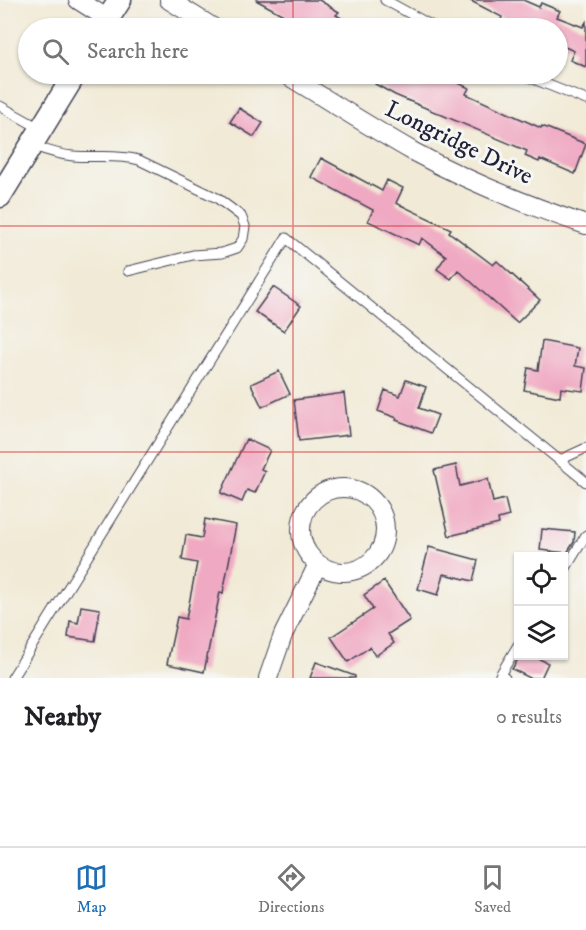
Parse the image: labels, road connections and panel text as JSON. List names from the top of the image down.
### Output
{
  "streets": {
    "street": ["Longridge Drive"]
  },
  "page": {
    "search": "Search here",
    "heading": ["Nearby", "0 results"],
    "nav": ["Map", "Directions", "Saved"]
  }
}
